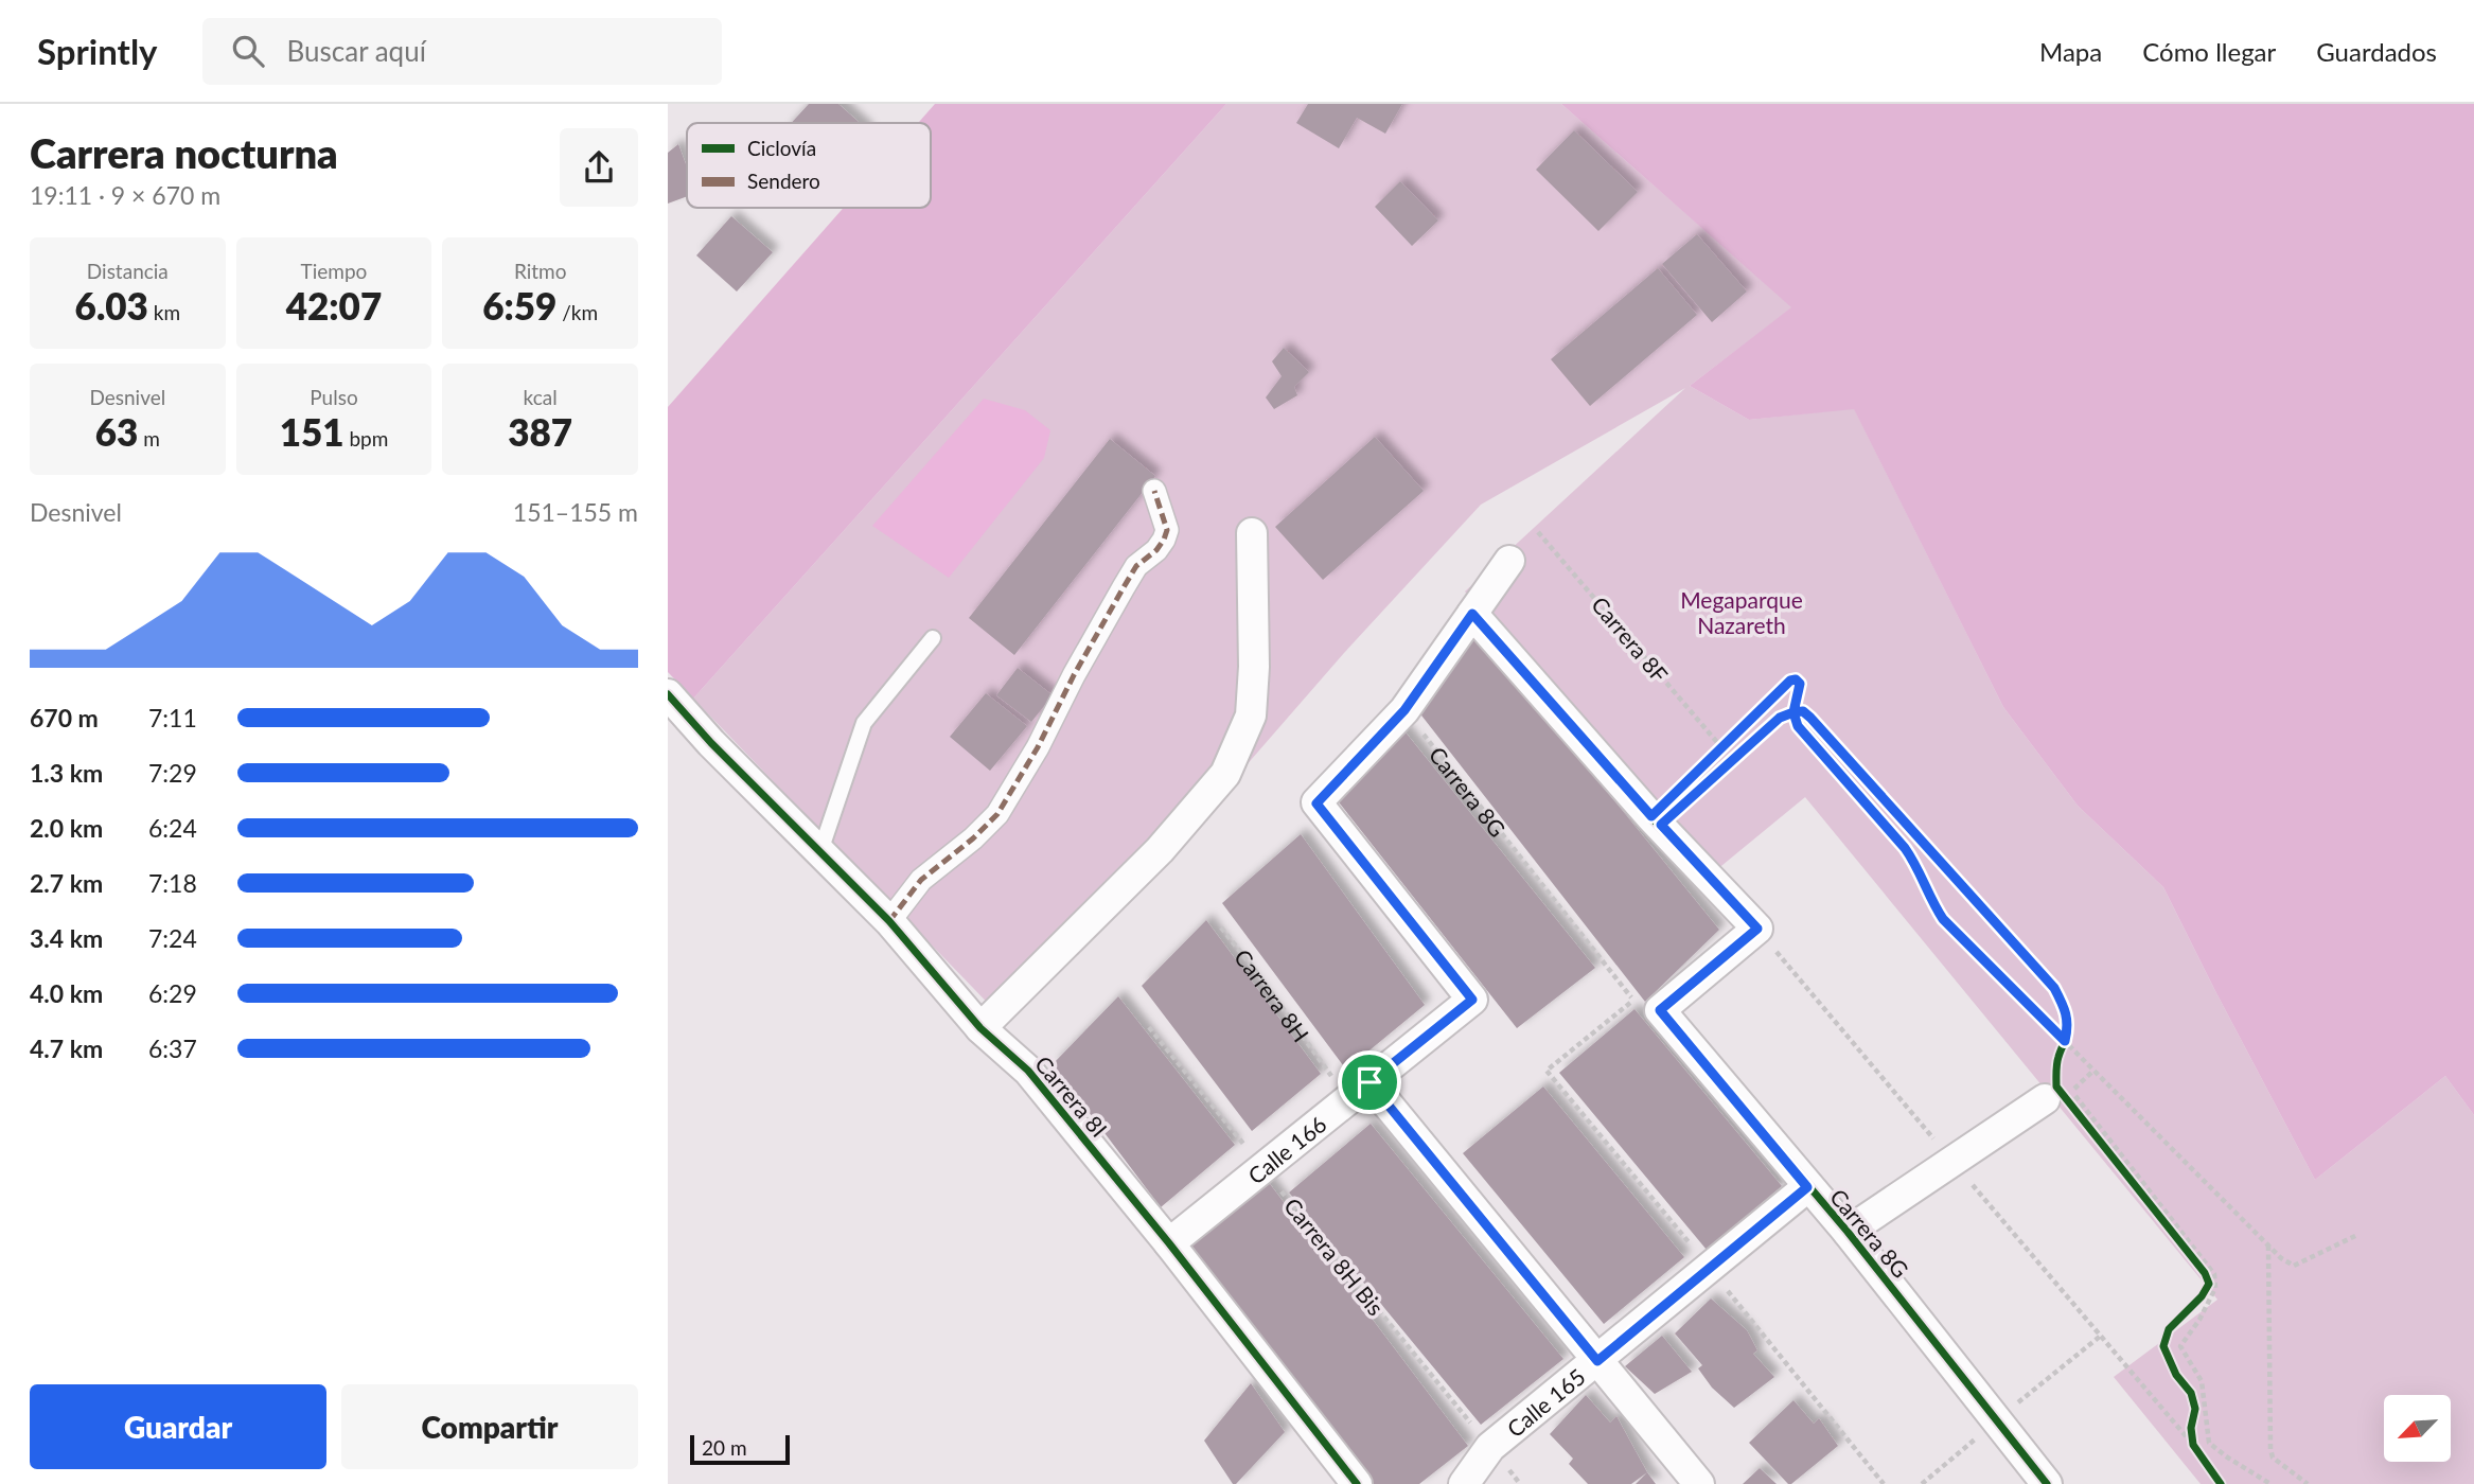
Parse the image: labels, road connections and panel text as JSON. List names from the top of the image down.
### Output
{
  "streets": {
    "street": [
      "Carrera 8G",
      "Carrera 8I",
      "Calle 166",
      "Calle 165"
    ],
    "path": ["Carrera 8F", "Carrera 8H", "Carrera 8H Bis"]
  },
  "crossings": [
    ["Carrera 8G", "Calle 166"],
    ["Carrera 8G", "Calle 165"],
    ["Carrera 8H", "Calle 166"],
    ["Carrera 8I", "Calle 166"],
    ["Calle 166", "Carrera 8H Bis"],
    ["Carrera 8H Bis", "Calle 165"]
  ],
  "parks": ["Megaparque Nazareth"],
  "legend": ["Ciclovía", "Sendero"],
  "scale_bar": "20 m",
  "north": "bottom left",
  "page": {
    "header": "Sprintly",
    "search": "Buscar aquí",
    "nav": ["Mapa", "Cómo llegar", "Guardados"],
    "heading": ["Carrera nocturna", "19:11 · 9 × 670 m"],
    "stats": [
      ["Distancia", "6.03 km"],
      ["Tiempo", "42:07"],
      ["Ritmo", "6:59 /km"],
      ["Desnivel", "63 m"],
      ["Pulso", "151 bpm"],
      ["kcal", "387"]
    ],
    "chart": ["Desnivel", "151–155 m"],
    "list": [
      {
        "name": "670 m",
        "note": "7:11"
      },
      {
        "name": "1.3 km",
        "note": "7:29"
      },
      {
        "name": "2.0 km",
        "note": "6:24"
      },
      {
        "name": "2.7 km",
        "note": "7:18"
      },
      {
        "name": "3.4 km",
        "note": "7:24"
      },
      {
        "name": "4.0 km",
        "note": "6:29"
      },
      {
        "name": "4.7 km",
        "note": "6:37"
      }
    ],
    "buttons": ["Guardar", "Compartir"],
    "scale": "20 m"
  }
}
